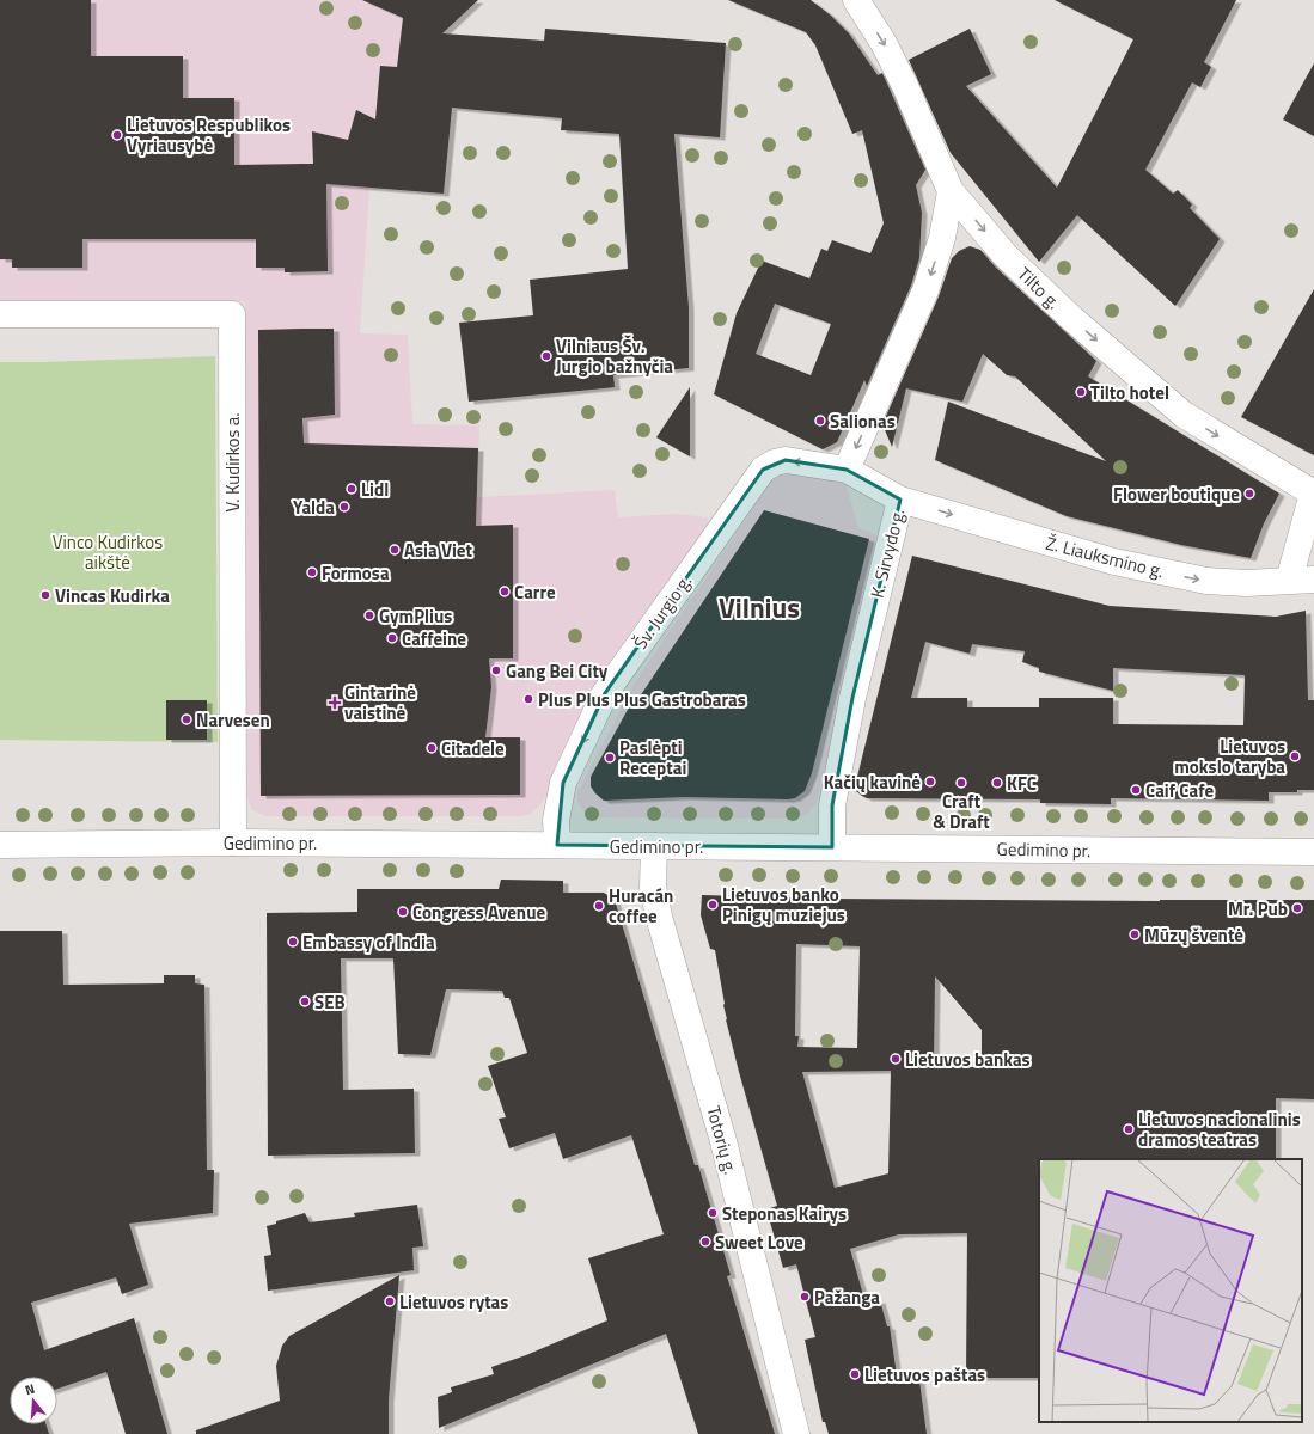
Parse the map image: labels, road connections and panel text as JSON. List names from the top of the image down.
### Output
{
  "streets": {
    "street": [
      "Tilto g.",
      "V. Kudirkos a.",
      "K. Sirvydo g.",
      "Ž. Liauksmino g.",
      "Šv. Jurgio g.",
      "Gedimino pr.",
      "Totorių g."
    ]
  },
  "crossings": [
    ["V. Kudirkos a.", "Gedimino pr."],
    ["K. Sirvydo g.", "Ž. Liauksmino g."],
    ["K. Sirvydo g.", "Šv. Jurgio g."],
    ["K. Sirvydo g.", "Gedimino pr."],
    ["Šv. Jurgio g.", "Gedimino pr."],
    ["Gedimino pr.", "Totorių g."]
  ],
  "one_way": ["Tilto g.", "Ž. Liauksmino g.", "Šv. Jurgio g."],
  "districts": ["Vilnius"],
  "parks": ["Vinco Kudirkos aikštė"],
  "places": {
    "other": [
      "Lietuvos Respublikos Vyriausybė",
      "Vilniaus Šv. Jurgio bažnyčia",
      "Tilto hotel",
      "Salionas",
      "Lidl",
      "Flower boutique",
      "Yalda",
      "Asia Viet",
      "Formosa",
      "Carre",
      "Vincas Kudirka",
      "GymPlius",
      "Caffeine",
      "Gang Bei City",
      "Plus Plus Plus Gastrobaras",
      "Narvesen",
      "Citadele",
      "Lietuvos mokslo taryba",
      "Paslėpti Receptai",
      "Kačių kavinė",
      "Craft & Draft",
      "KFC",
      "Caif Cafe",
      "Lietuvos banko Pinigų muziejus",
      "Huracán coffee",
      "Mr. Pub",
      "Congress Avenue",
      "Mūzų šventė",
      "Embassy of India",
      "SEB",
      "Lietuvos bankas",
      "Lietuvos nacionalinis dramos teatras",
      "Steponas Kairys",
      "Sweet Love",
      "Pažanga",
      "Lietuvos rytas",
      "Lietuvos paštas"
    ],
    "health": ["Gintarinė vaistinė"]
  },
  "north": "top"
}
